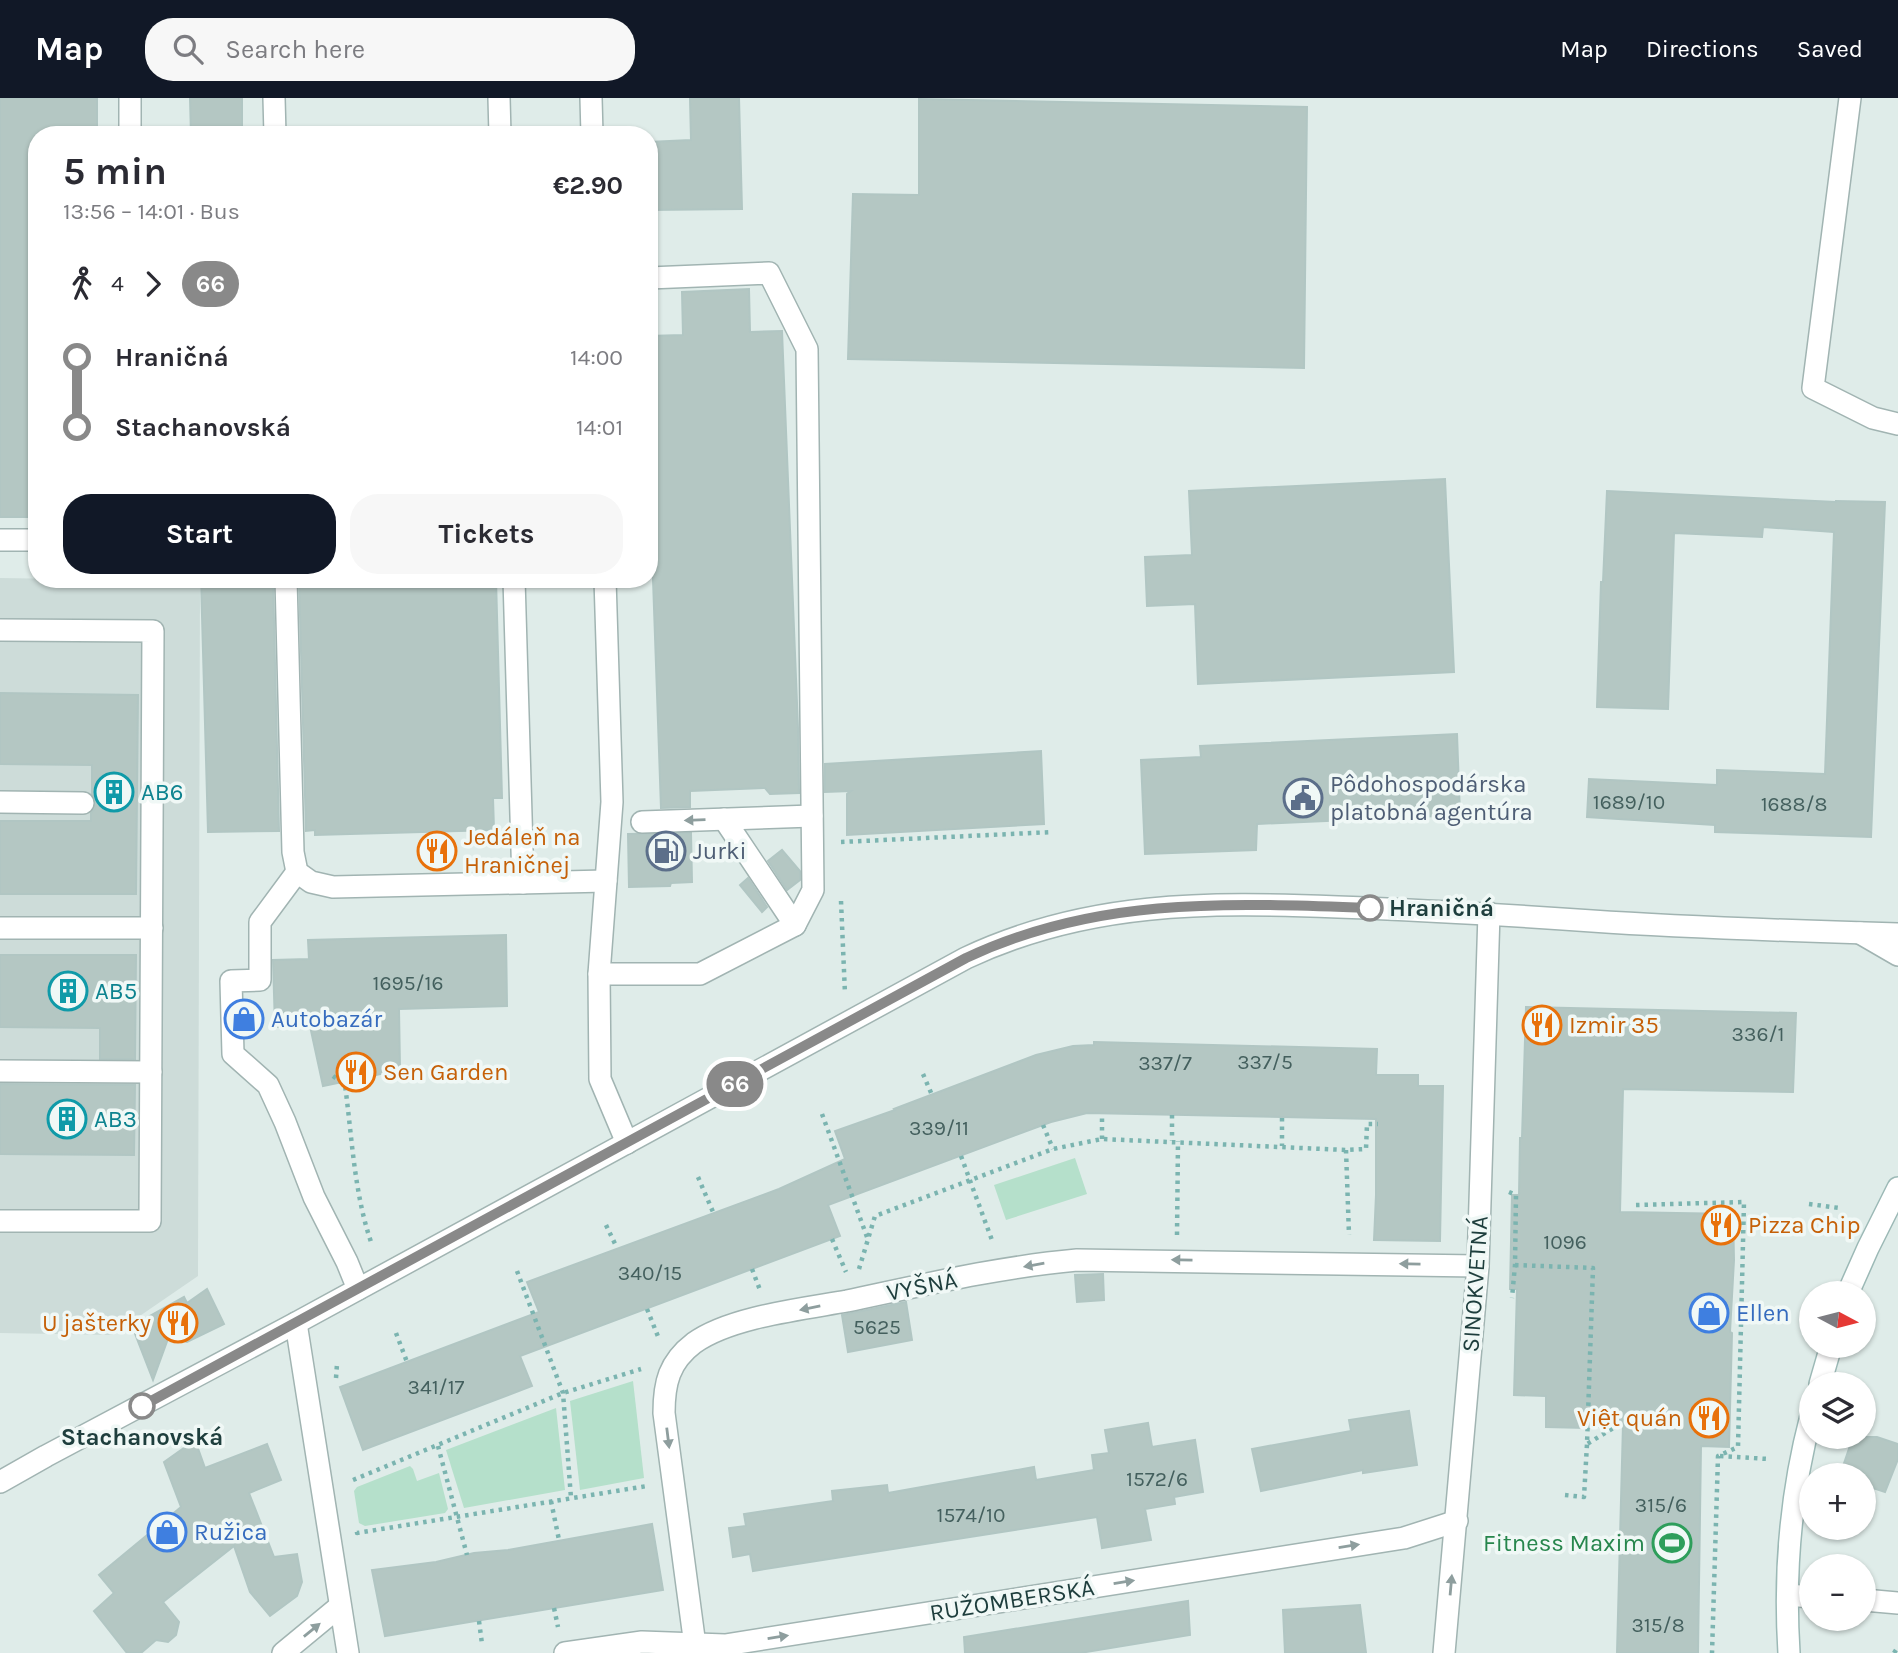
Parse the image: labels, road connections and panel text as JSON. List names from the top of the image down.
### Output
{
  "streets": {
    "street": ["SINOKVETNÁ", "VYŠNÁ", "RUŽOMBERSKÁ"]
  },
  "crossings": [
    ["SINOKVETNÁ", "VYŠNÁ"],
    ["SINOKVETNÁ", "RUŽOMBERSKÁ"],
    ["VYŠNÁ", "RUŽOMBERSKÁ"]
  ],
  "one_way": ["RUŽOMBERSKÁ"],
  "places": {
    "building": ["AB6", "AB5", "AB3"],
    "public building": ["Pôdohospodárska platobná agentúra"],
    "restaurant": [
      "Jedáleň na Hraničnej",
      "Izmir 35",
      "Sen Garden",
      "Pizza Chip",
      "U jašterky",
      "Việt quán"
    ],
    "fuel station": ["Jurki"],
    "other": ["Hraničná", "Stachanovská"],
    "shop": ["Autobazár", "Ellen", "Ružica"],
    "sports": ["Fitness Maxim"]
  },
  "lines": ["bus line 66"],
  "house_numbers": [
    "1689/10",
    "1688/8",
    "1695/16",
    "336/1",
    "337/5",
    "337/7",
    "339/11",
    "1096",
    "340/15",
    "5625",
    "341/17",
    "1572/6",
    "315/6",
    "1574/10",
    "315/8"
  ],
  "north": "right",
  "page": {
    "header": "Map",
    "search": "Search here",
    "nav": ["Map", "Directions", "Saved"],
    "on_map": "66",
    "heading": ["5 min", "13:56 – 14:01 · Bus", "€2.90"],
    "legs": ["4", "66"],
    "list": [
      {
        "name": "Hraničná",
        "value": "14:00"
      },
      {
        "name": "Stachanovská",
        "value": "14:01"
      }
    ],
    "buttons": ["Start", "Tickets"],
    "map_buttons": ["+", "−"]
  }
}
